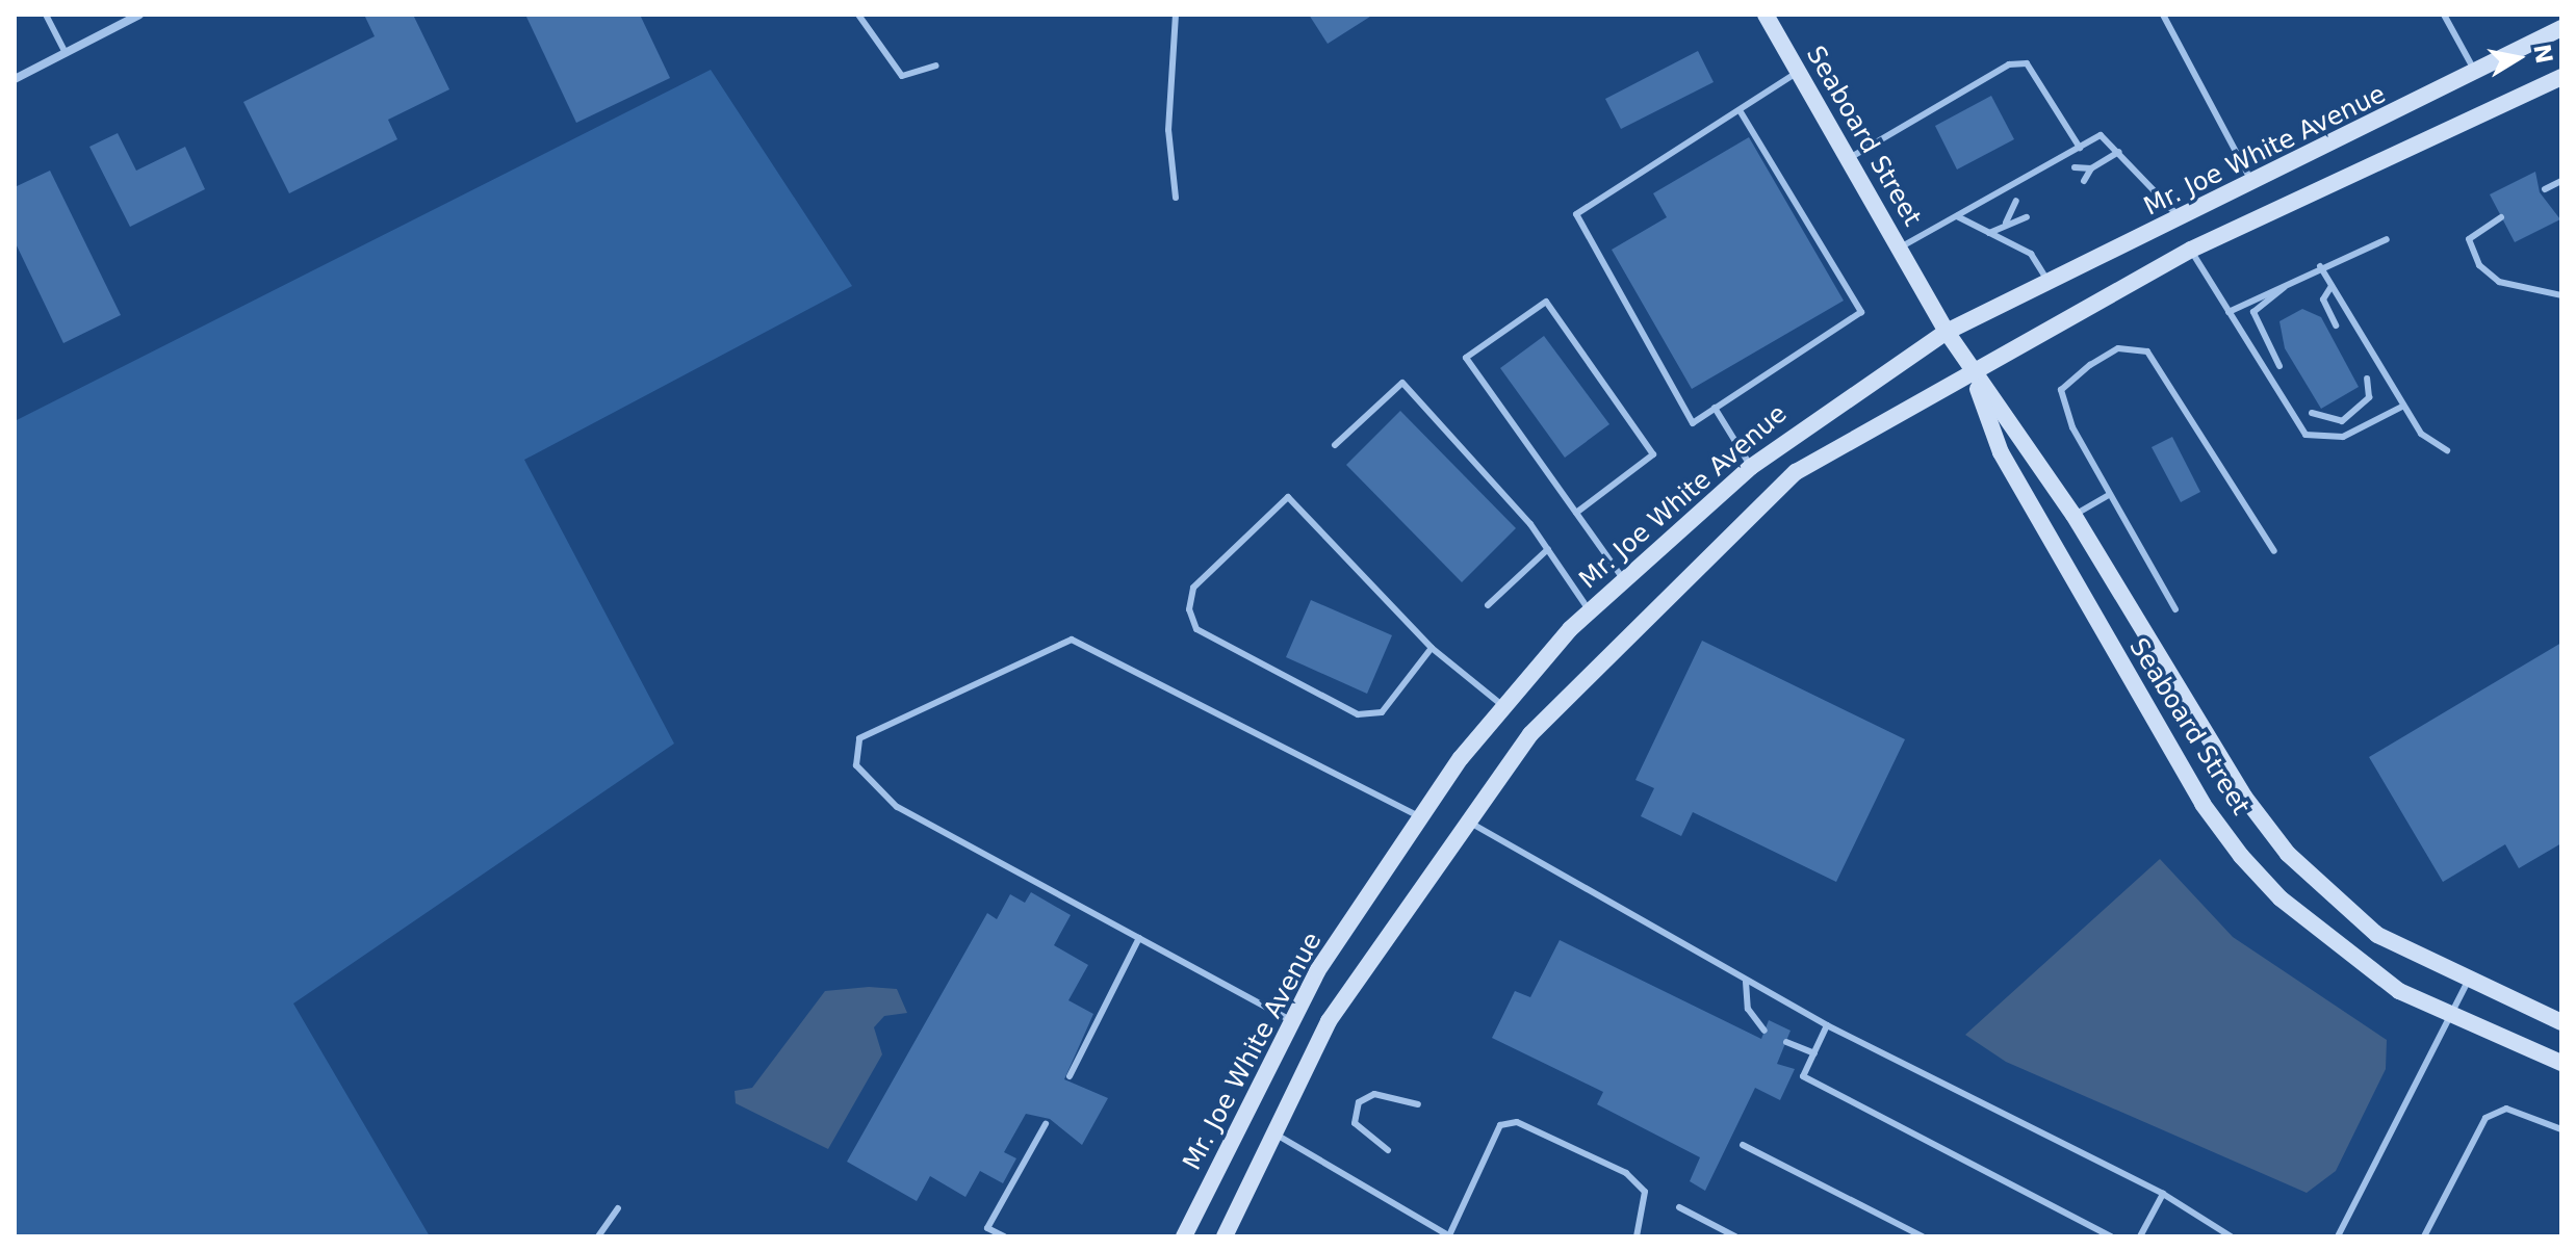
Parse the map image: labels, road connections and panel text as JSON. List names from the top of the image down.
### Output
{
  "streets": {
    "main road": ["Seaboard Street", "Mr. Joe White Avenue"]
  },
  "crossings": [
    ["Seaboard Street", "Mr. Joe White Avenue"]
  ],
  "north": "right"
}
